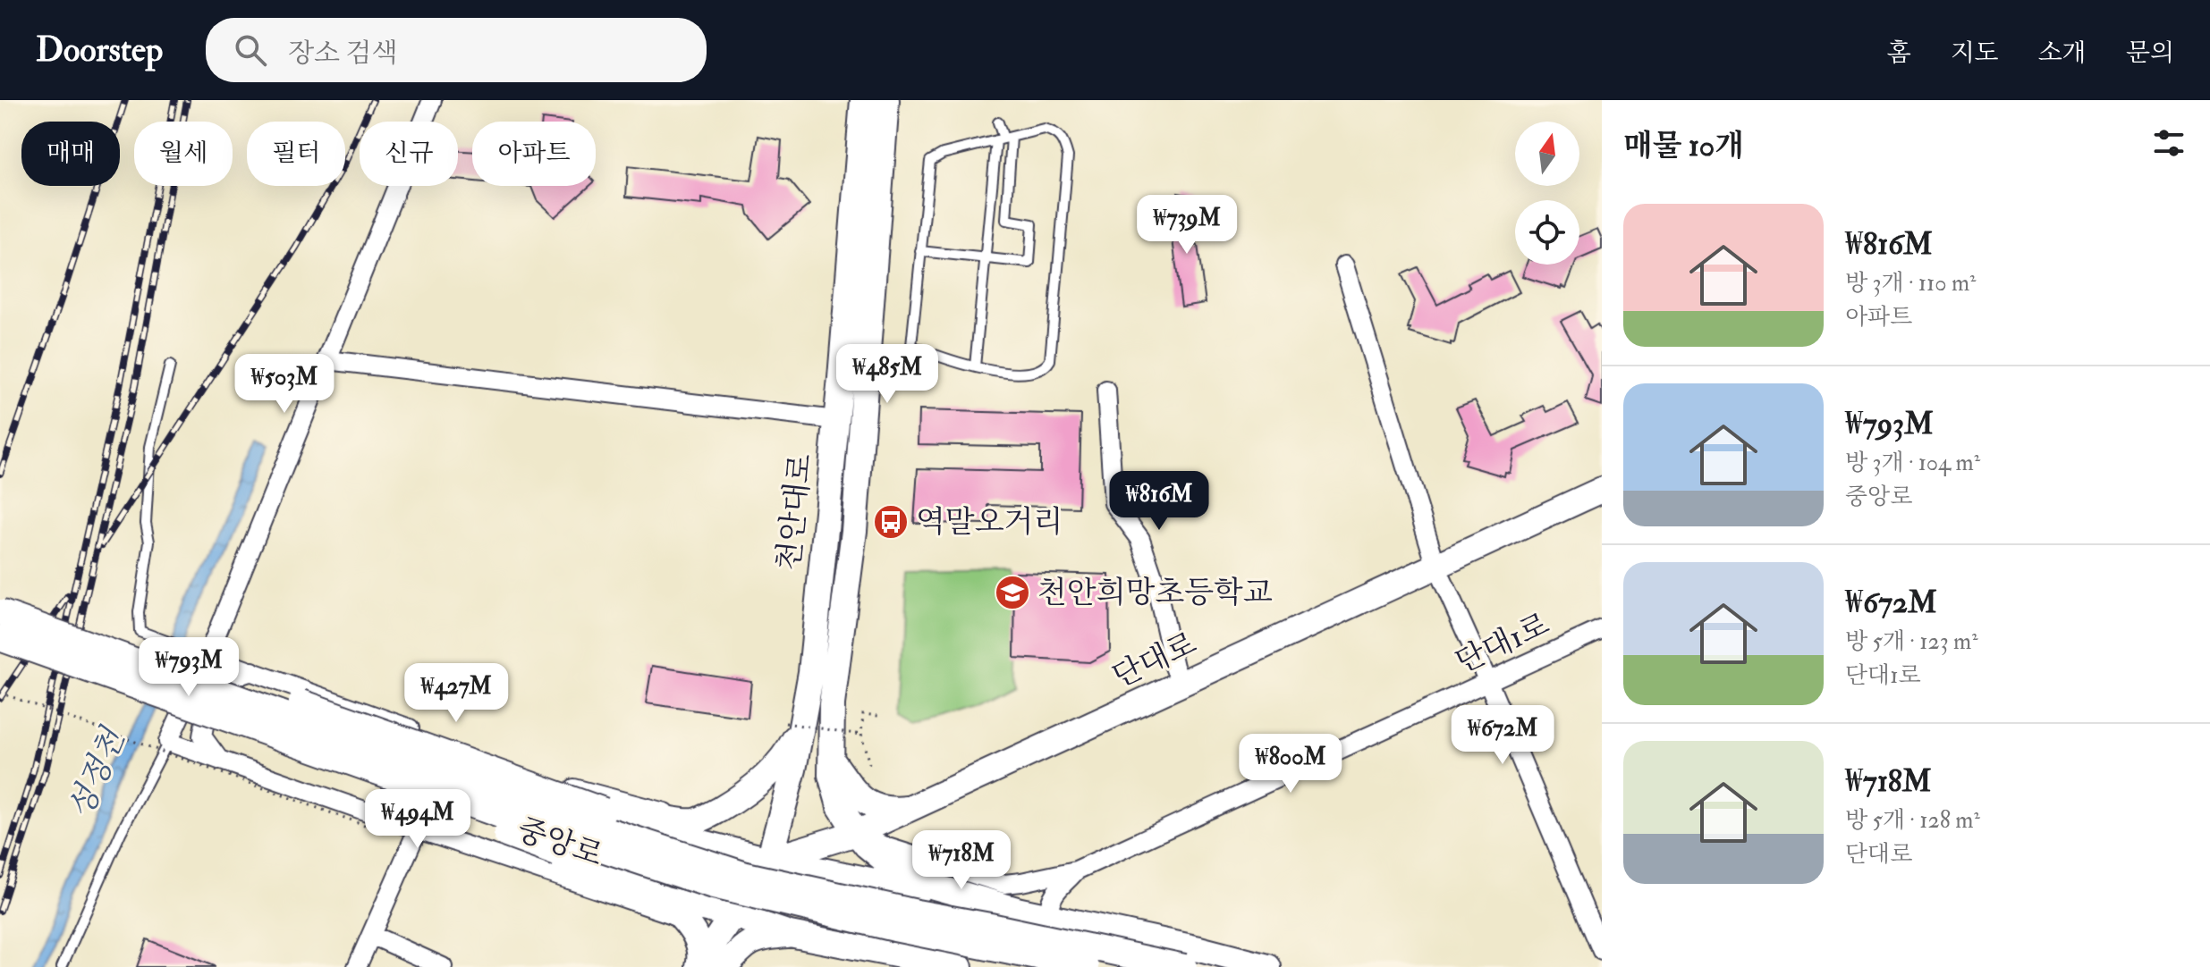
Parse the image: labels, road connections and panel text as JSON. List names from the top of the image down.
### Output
{
  "streets": {
    "main road": ["천안대로", "단대로"],
    "street": ["단대1로", "중앙로"]
  },
  "crossings": [
    ["천안대로", "단대로"]
  ],
  "water": ["성정천"],
  "places": {
    "bus stop": ["역말오거리"],
    "school or university": ["천안희망초등학교"]
  },
  "north": "top",
  "page": {
    "header": "Doorstep",
    "search": "장소 검색",
    "nav": [
      "홈",
      "지도",
      "소개",
      "문의"
    ],
    "heading": "매물 10개",
    "chip": [
      "매매",
      "월세",
      "필터",
      "신규",
      "아파트"
    ],
    "list": [
      {
        "name": "₩816M",
        "note": "방 3개 · 110 m² · 아파트"
      },
      {
        "name": "₩793M",
        "note": "방 3개 · 104 m² · 중앙로"
      },
      {
        "name": "₩672M",
        "note": "방 5개 · 123 m² · 단대1로"
      },
      {
        "name": "₩718M",
        "note": "방 5개 · 128 m² · 단대로"
      }
    ],
    "price": [
      "₩739M",
      "₩485M",
      "₩503M",
      "₩816M",
      "₩793M",
      "₩427M",
      "₩672M",
      "₩800M",
      "₩494M",
      "₩718M"
    ]
  }
}
